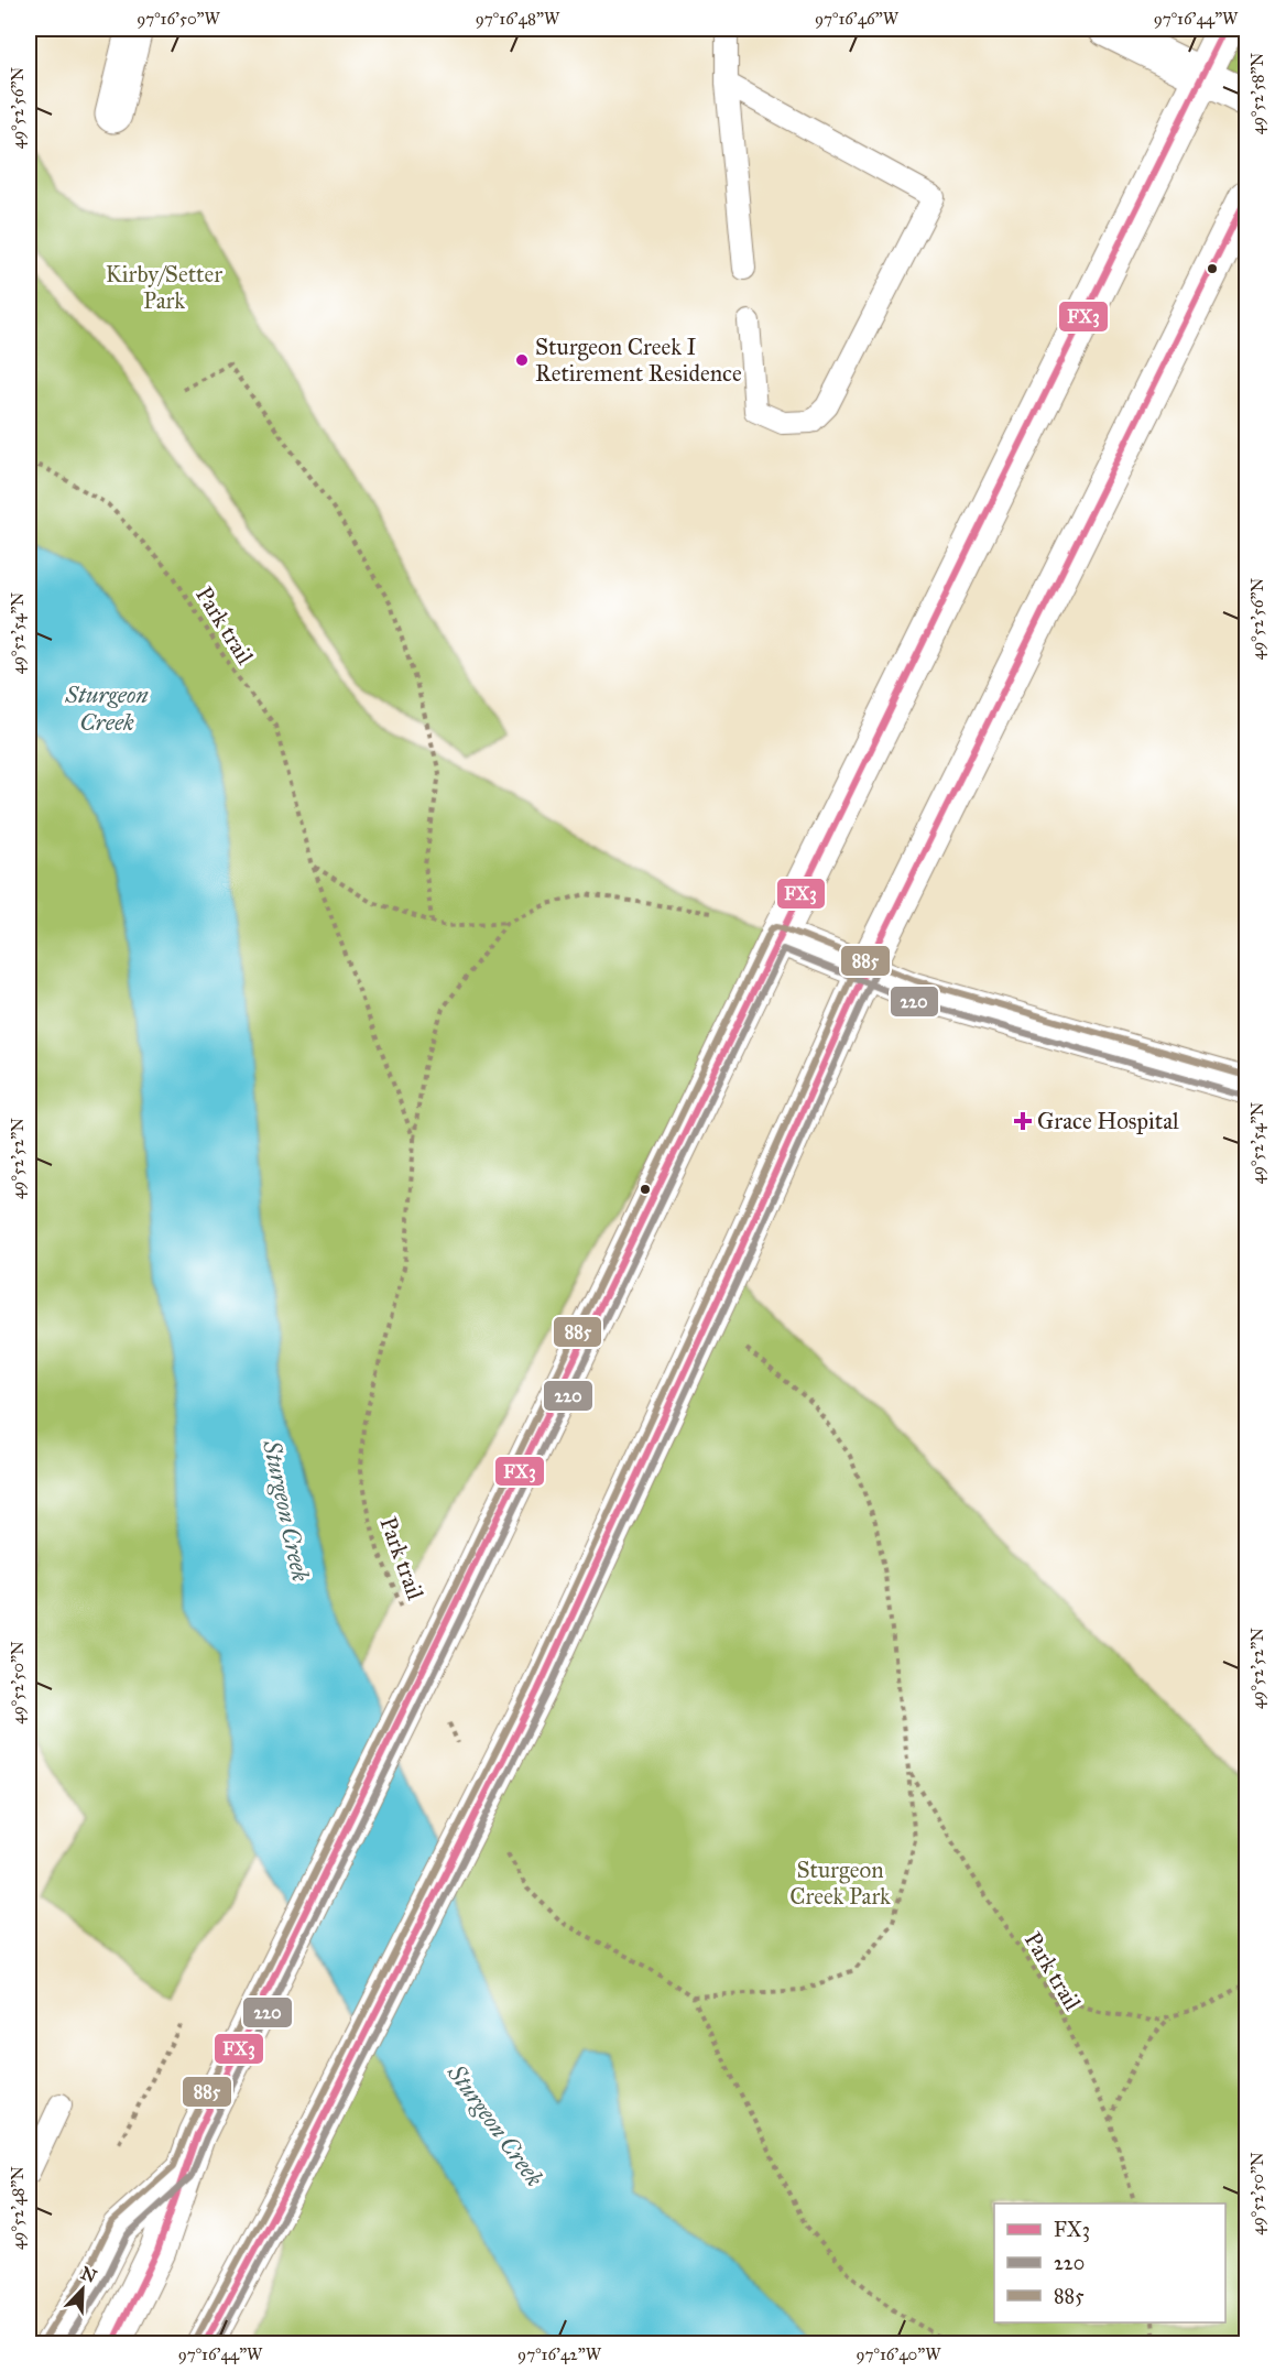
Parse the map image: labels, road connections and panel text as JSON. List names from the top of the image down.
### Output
{
  "streets": {
    "path": ["Park trail"]
  },
  "water": ["Sturgeon Creek"],
  "parks": ["Kirby/Setter Park", "Sturgeon Creek Park"],
  "places": {
    "other": ["Sturgeon Creek I Retirement Residence"],
    "health": ["Grace Hospital"]
  },
  "lines": ["transit line FX3", "transit line 885", "transit line 220"],
  "legend": ["FX3", "220", "885"],
  "north": "top right",
  "coordinates": [
    "97°16'50\"W",
    "97°16'48\"W",
    "97°16'46\"W",
    "97°16'44\"W",
    "49°52'58\"N",
    "49°52'56\"N",
    "49°52'54\"N",
    "49°52'52\"N",
    "49°52'50\"N",
    "49°52'48\"N",
    "97°16'42\"W",
    "97°16'40\"W"
  ]
}
